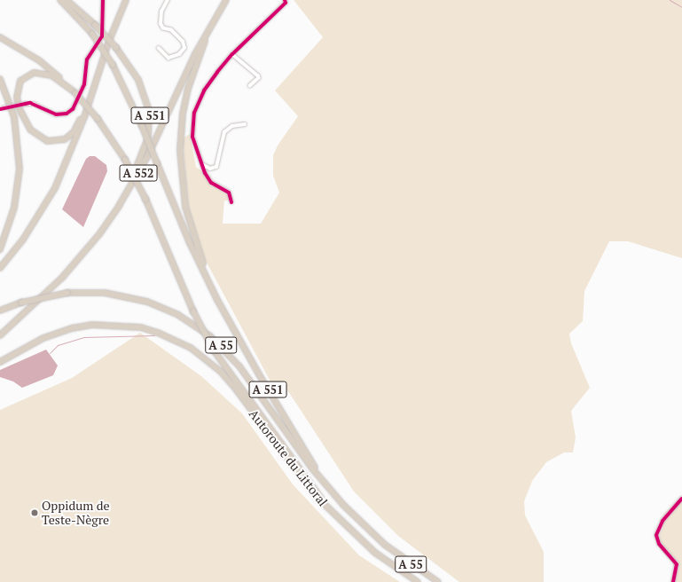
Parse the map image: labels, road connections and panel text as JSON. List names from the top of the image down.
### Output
{
  "streets": {
    "highway": [
      "A 551",
      "A 552",
      "A 55",
      "Autoroute du Littoral"
    ]
  },
  "crossings": [
    ["A 551", "A 552"],
    ["A 551", "Autoroute du Littoral"]
  ],
  "places": ["Oppidum de Teste-Nègre"]
}
